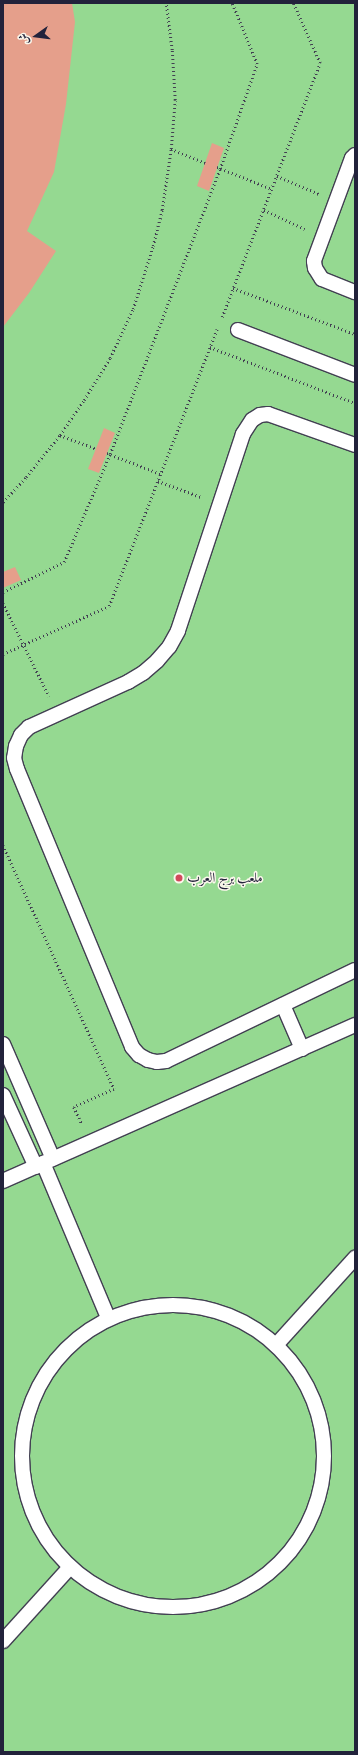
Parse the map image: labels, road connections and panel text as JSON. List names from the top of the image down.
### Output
{
  "places": ["ملعب برج العرب"],
  "north": "left"
}
